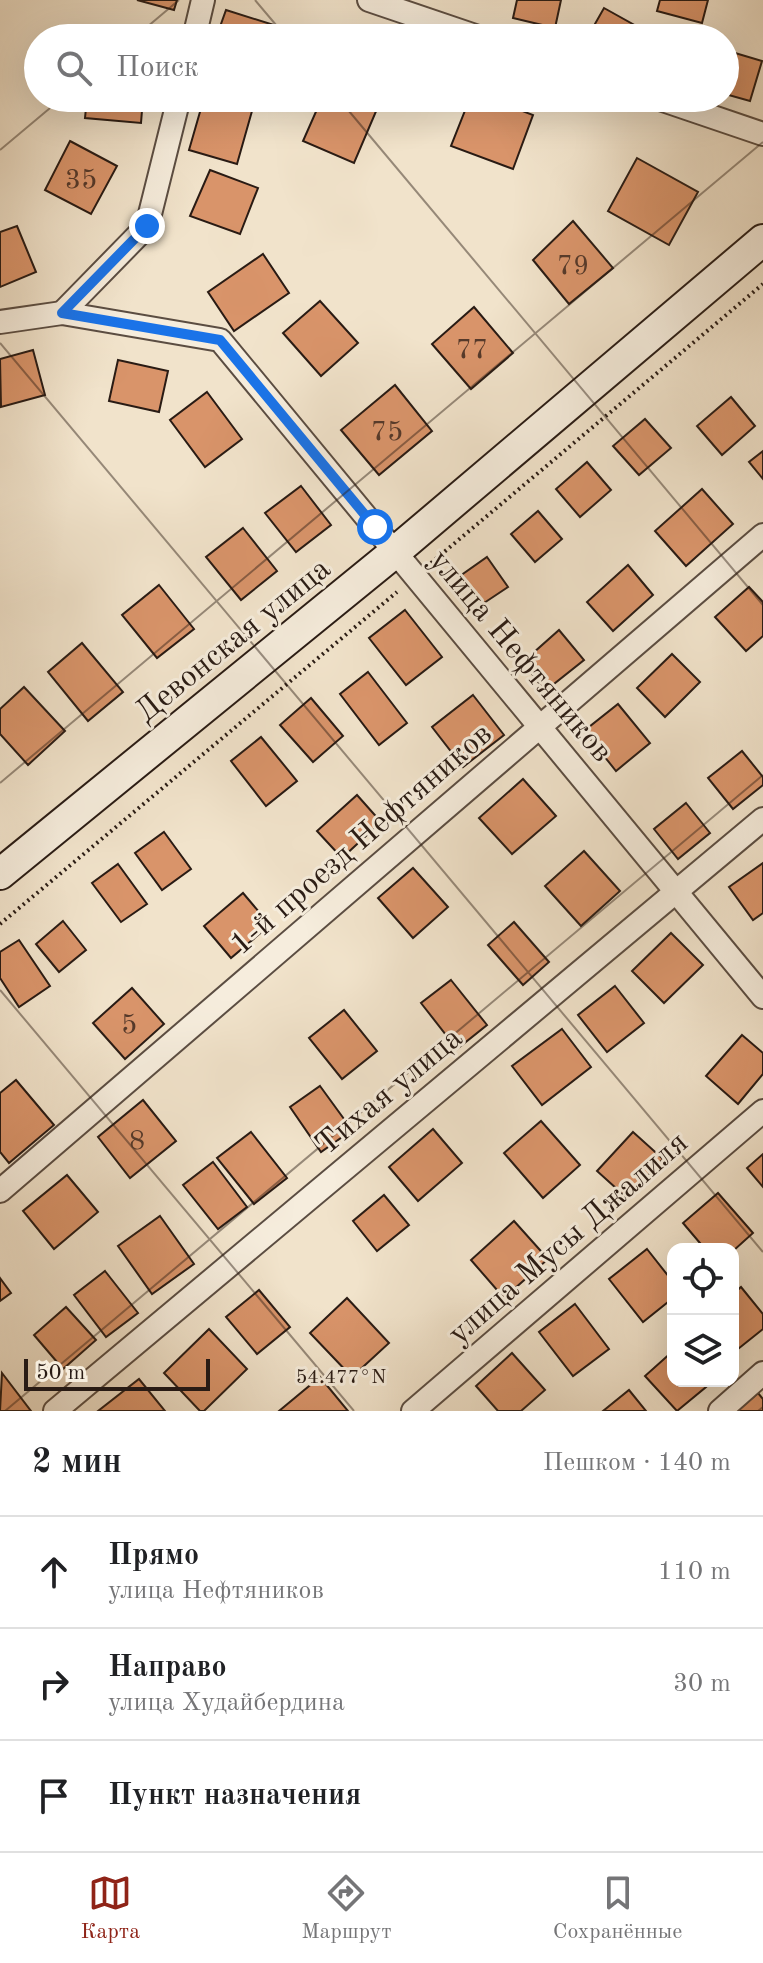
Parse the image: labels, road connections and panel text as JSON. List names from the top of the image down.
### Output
{
  "streets": {
    "main road": ["Девонская улица"],
    "street": [
      "улица Нефтяников",
      "1-й проезд Нефтяников",
      "Тихая улица",
      "улица Мусы Джалиля"
    ]
  },
  "crossings": [
    ["Девонская улица", "улица Нефтяников"],
    ["улица Нефтяников", "1-й проезд Нефтяников"],
    ["улица Нефтяников", "Тихая улица"]
  ],
  "house_numbers": [
    "35",
    "79",
    "77",
    "75",
    "5",
    "8"
  ],
  "scale_bar": "50 m",
  "page": {
    "search": "Поиск",
    "scale": "50 m",
    "heading": ["2 мин", "Пешком · 140 m"],
    "list": [
      ["Прямо", "улица Нефтяников", "110 m"],
      ["Направо", "улица Худайбердина", "30 m"],
      "Пункт назначения"
    ],
    "nav": ["Карта", "Маршрут", "Сохранённые"]
  },
  "coordinates": ["54.477°N"]
}
